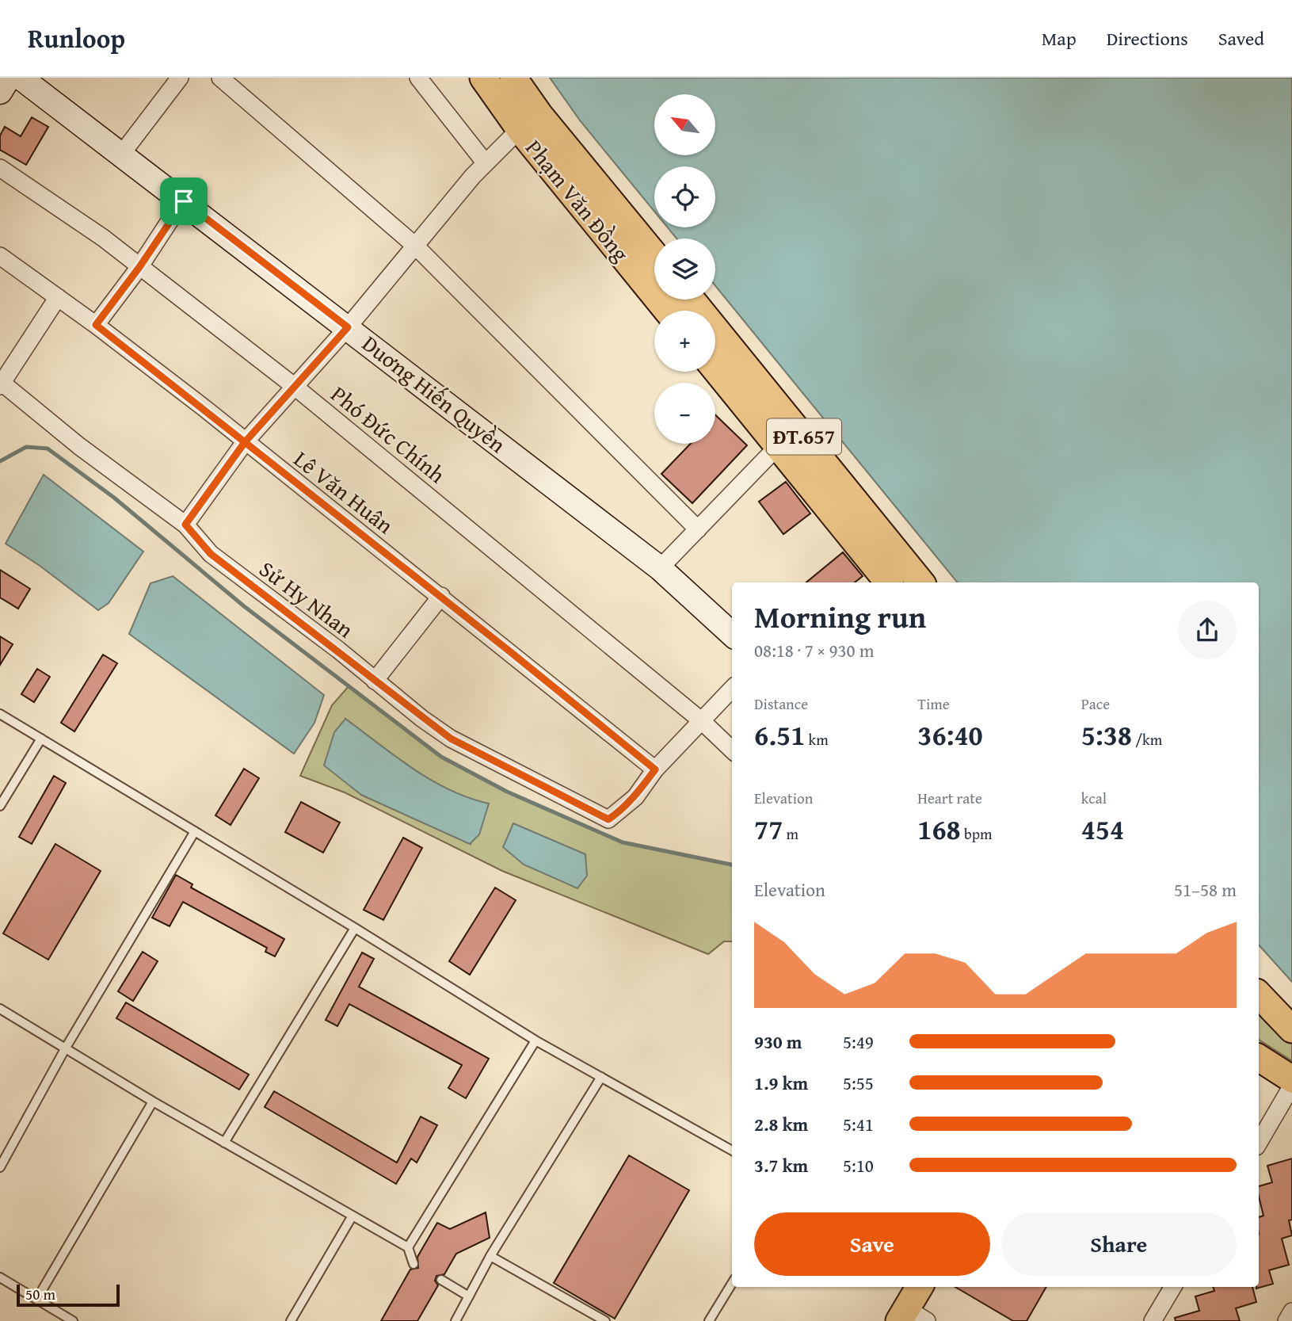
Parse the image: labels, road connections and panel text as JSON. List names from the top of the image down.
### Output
{
  "streets": {
    "main road": ["Phạm Văn Đồng", "ĐT.657"],
    "street": [
      "Duơng Hiến Quyền",
      "Phó Đức Chính",
      "Lê Văn Huân",
      "Sử Hy Nhan"
    ]
  },
  "crossings": [
    ["Lê Văn Huân", "Sử Hy Nhan"]
  ],
  "scale_bar": "50 m",
  "north": "top left",
  "page": {
    "header": "Runloop",
    "nav": ["Map", "Directions", "Saved"],
    "map_buttons": ["+", "−"],
    "heading": ["Morning run", "08:18 · 7 × 930 m"],
    "stats": [
      ["Distance", "6.51 km"],
      ["Time", "36:40"],
      ["Pace", "5:38 /km"],
      ["Elevation", "77 m"],
      ["Heart rate", "168 bpm"],
      ["kcal", "454"]
    ],
    "chart": ["Elevation", "51–58 m"],
    "list": [
      {
        "name": "930 m",
        "note": "5:49"
      },
      {
        "name": "1.9 km",
        "note": "5:55"
      },
      {
        "name": "2.8 km",
        "note": "5:41"
      },
      {
        "name": "3.7 km",
        "note": "5:10"
      }
    ],
    "buttons": ["Save", "Share"],
    "scale": "50 m"
  }
}
